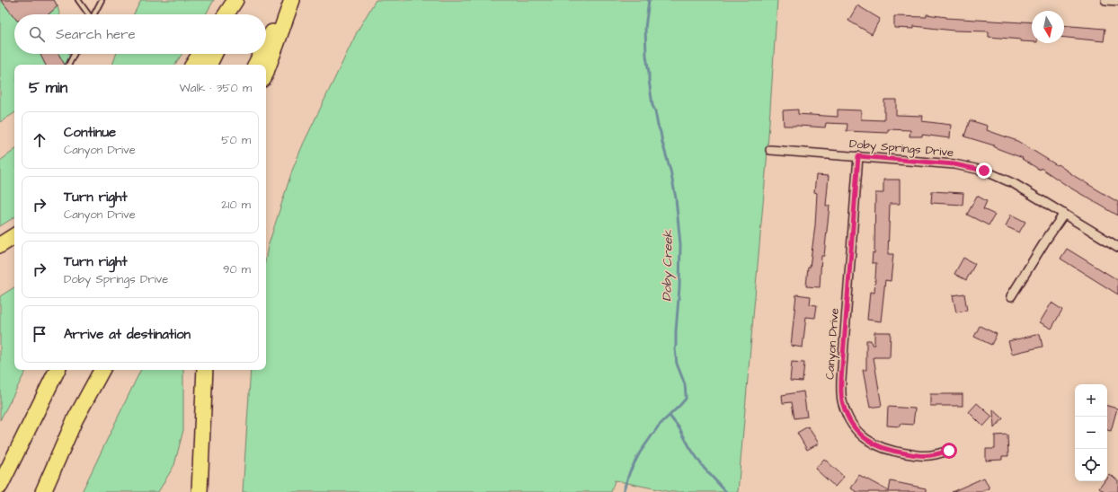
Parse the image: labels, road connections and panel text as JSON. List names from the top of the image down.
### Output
{
  "streets": {
    "street": ["Doby Springs Drive", "Canyon Drive"]
  },
  "crossings": [
    ["Doby Springs Drive", "Canyon Drive"]
  ],
  "water": ["Doby Creek"],
  "north": "bottom",
  "page": {
    "search": "Search here",
    "heading": ["5 min", "Walk · 350 m"],
    "list": [
      ["Continue", "Canyon Drive", "50 m"],
      ["Turn right", "Canyon Drive", "210 m"],
      ["Turn right", "Doby Springs Drive", "90 m"],
      "Arrive at destination"
    ],
    "map_buttons": ["+", "−"]
  }
}
